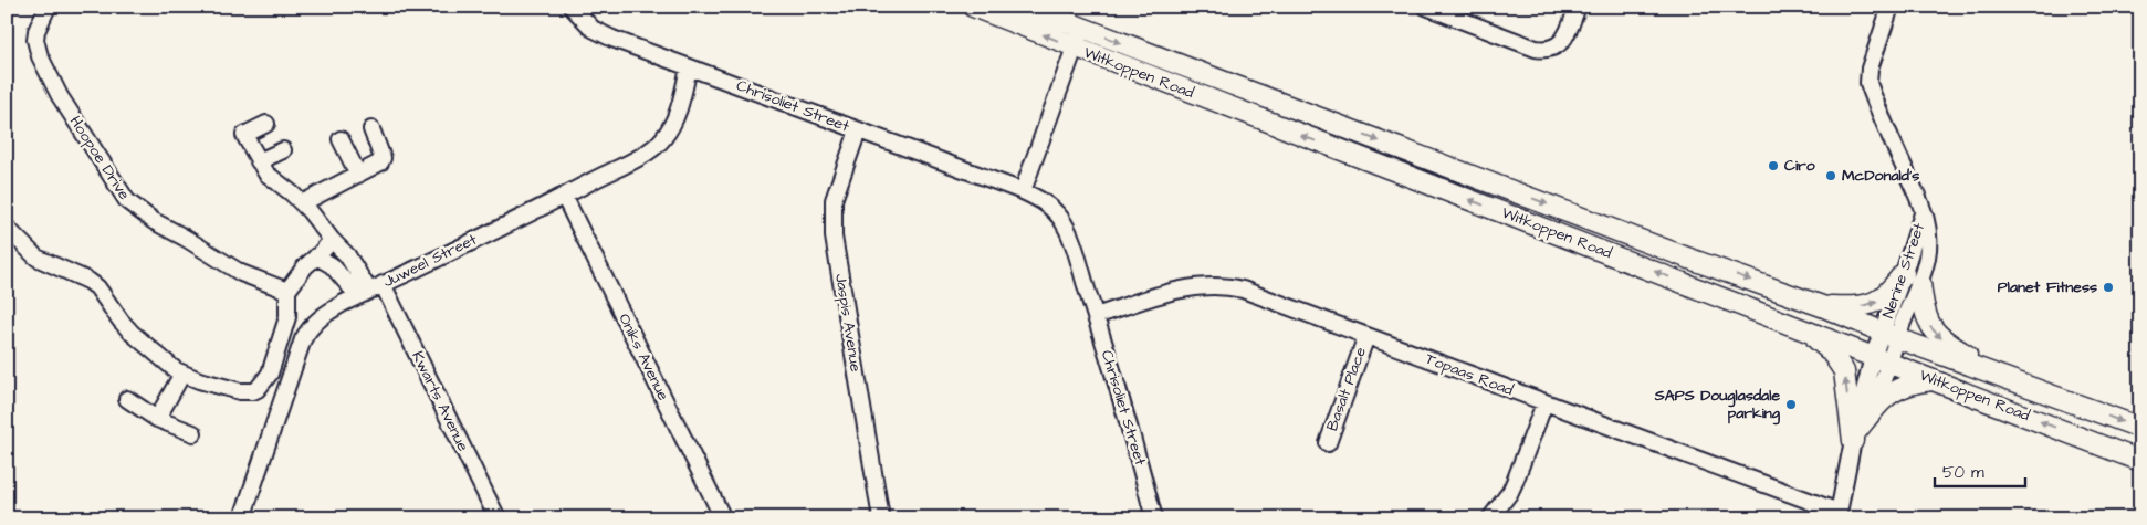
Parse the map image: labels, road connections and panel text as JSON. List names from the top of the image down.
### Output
{
  "streets": {
    "main road": ["Witkoppen Road"],
    "street": [
      "Chrisoliet Street",
      "Hoopoe Drive",
      "Juweel Street",
      "Nerine Street",
      "Jaspis Avenue",
      "Oniks Avenue",
      "Topaas Road",
      "Basalt Place",
      "Kwarts Avenue"
    ]
  },
  "crossings": [
    ["Witkoppen Road", "Nerine Street"],
    ["Chrisoliet Street", "Juweel Street"],
    ["Chrisoliet Street", "Jaspis Avenue"],
    ["Chrisoliet Street", "Topaas Road"],
    ["Juweel Street", "Oniks Avenue"],
    ["Juweel Street", "Kwarts Avenue"],
    ["Topaas Road", "Basalt Place"]
  ],
  "places": [
    "Ciro",
    "McDonald's",
    "Planet Fitness",
    "SAPS Douglasdale parking"
  ],
  "scale_bar": "50 m"
}
